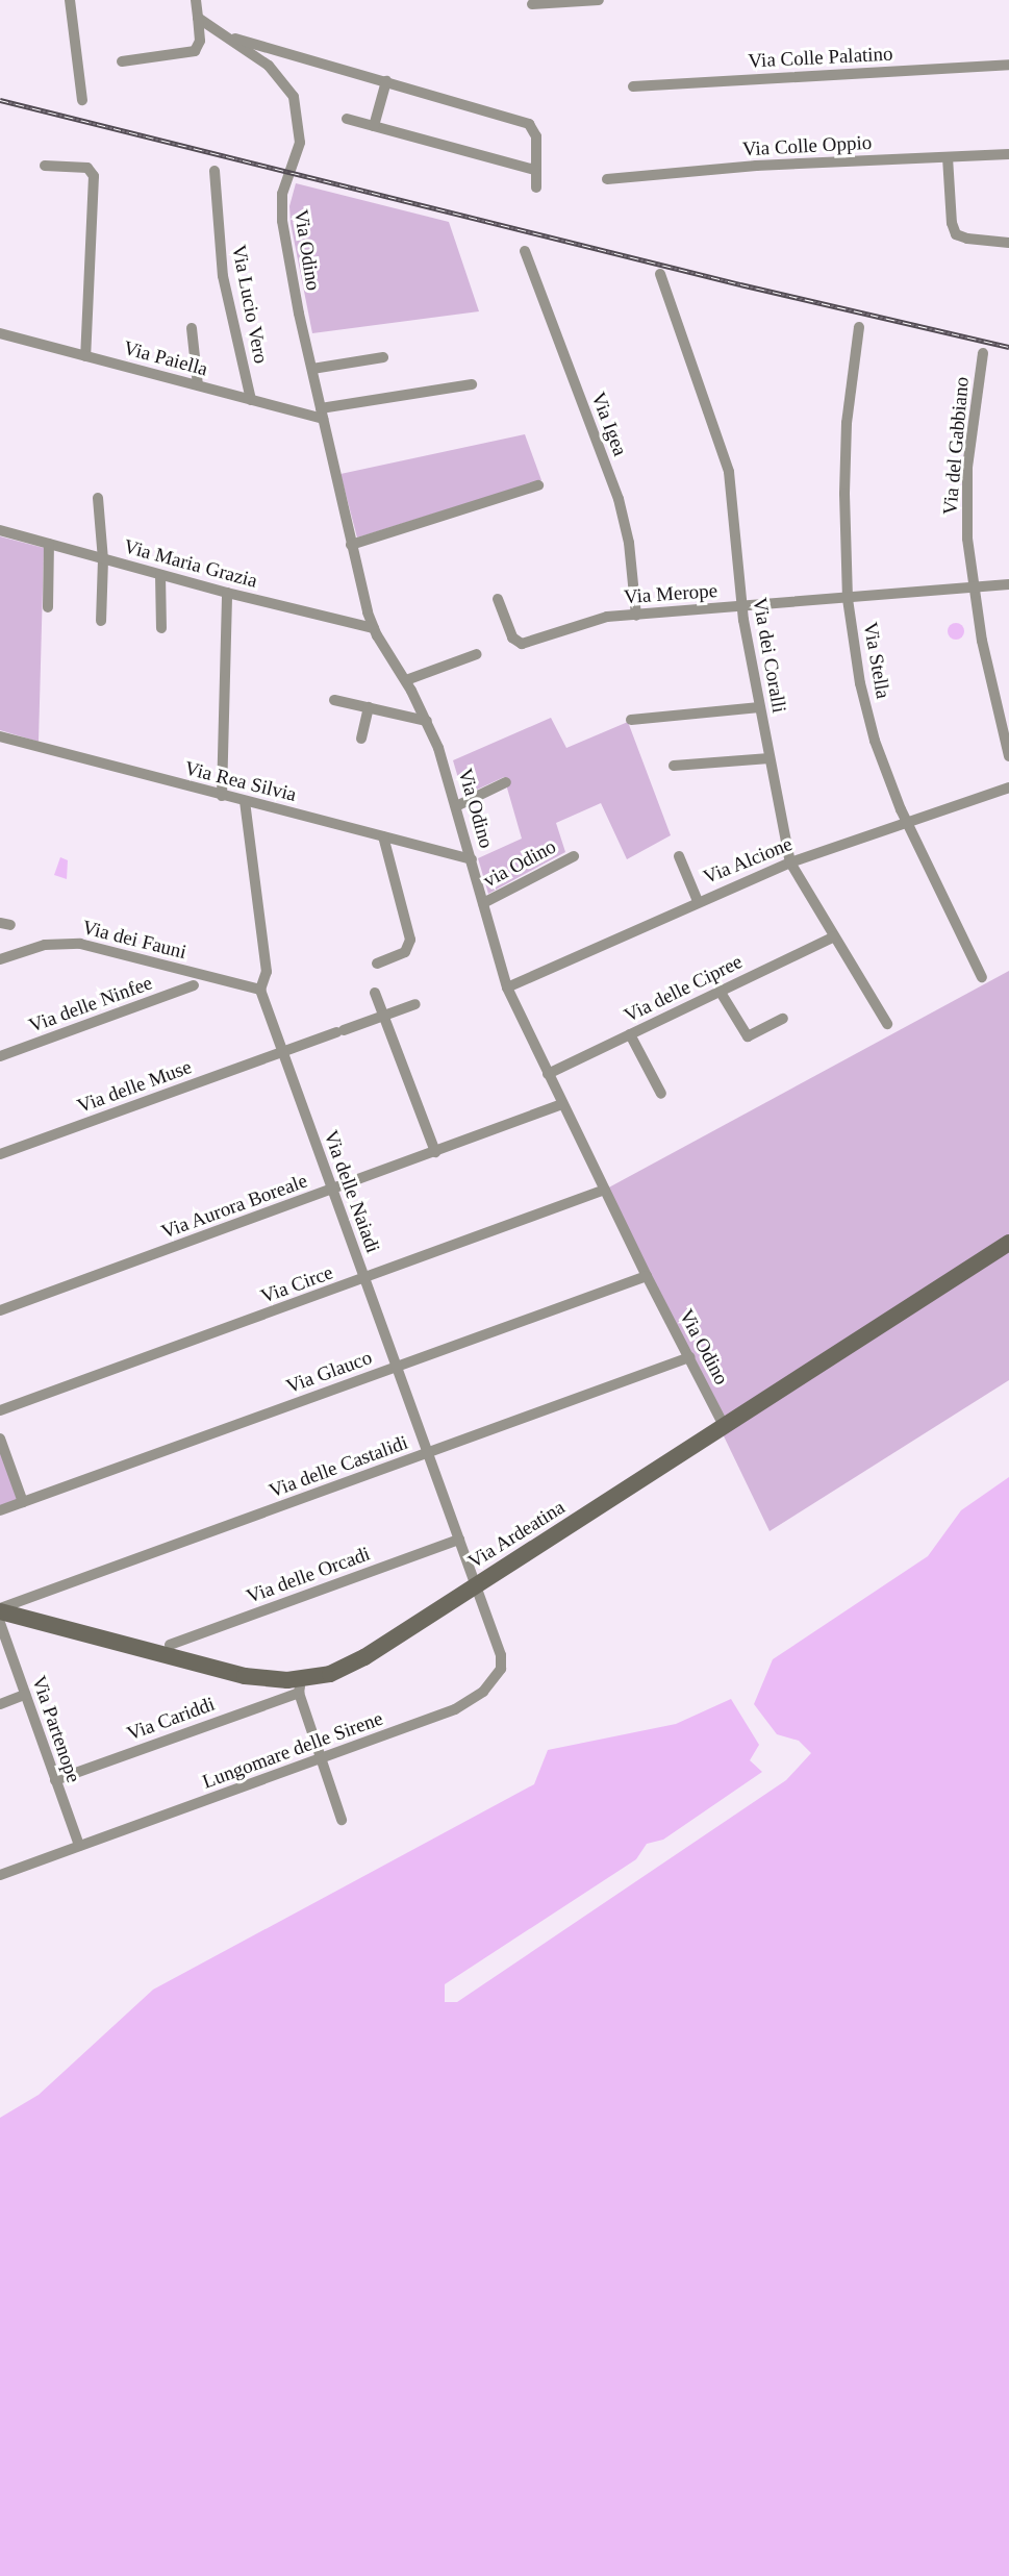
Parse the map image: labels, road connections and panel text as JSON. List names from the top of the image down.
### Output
{
  "streets": {
    "main road": ["Via Ardeatina"],
    "street": [
      "Via Colle Palatino",
      "Via Colle Oppio",
      "Via Odino",
      "Via Lucio Vero",
      "Via Paiella",
      "Via Igea",
      "Via del Gabbiano",
      "Via Maria Grazia",
      "Via Merope",
      "Via dei Coralli",
      "Via Stella",
      "Via Rea Silvia",
      "Via Alcione",
      "via Odino",
      "Via dei Fauni",
      "Via delle Cipree",
      "Via delle Ninfee",
      "Via delle Muse",
      "Via delle Naiadi",
      "Via Aurora Boreale",
      "Via Circe",
      "Via Glauco",
      "Via delle Castalidi",
      "Via delle Orcadi",
      "Via Cariddi",
      "Via Partenope",
      "Lungomare delle Sirene"
    ]
  },
  "crossings": [
    ["Via Odino", "Via Paiella"],
    ["Via Odino", "Via Maria Grazia"],
    ["Via Odino", "Via Rea Silvia"],
    ["Via Odino", "Via Alcione"],
    ["Via Odino", "via Odino"],
    ["Via Odino", "Via delle Cipree"],
    ["Via Odino", "Via Aurora Boreale"],
    ["Via Odino", "Via Circe"],
    ["Via Odino", "Via Glauco"],
    ["Via Odino", "Via delle Castalidi"],
    ["Via Odino", "Via Ardeatina"],
    ["Via Lucio Vero", "Via Paiella"],
    ["Via Igea", "Via Merope"],
    ["Via del Gabbiano", "Via Merope"],
    ["Via Merope", "Via dei Coralli"],
    ["Via Merope", "Via Stella"],
    ["Via dei Coralli", "Via Alcione"],
    ["Via dei Coralli", "Via delle Cipree"],
    ["Via Stella", "Via Alcione"],
    ["Via Rea Silvia", "Via delle Naiadi"],
    ["Via dei Fauni", "Via delle Naiadi"],
    ["Via delle Muse", "Via delle Naiadi"],
    ["Via delle Naiadi", "Via Aurora Boreale"],
    ["Via delle Naiadi", "Via Circe"],
    ["Via delle Naiadi", "Via Glauco"],
    ["Via delle Naiadi", "Via delle Castalidi"],
    ["Via delle Naiadi", "Via Ardeatina"],
    ["Via delle Naiadi", "Via delle Orcadi"],
    ["Via delle Naiadi", "Lungomare delle Sirene"],
    ["Via delle Castalidi", "Via Ardeatina"],
    ["Via Ardeatina", "Via Cariddi"],
    ["Via Ardeatina", "Lungomare delle Sirene"],
    ["Via Cariddi", "Via Partenope"],
    ["Via Partenope", "Lungomare delle Sirene"]
  ]
}
